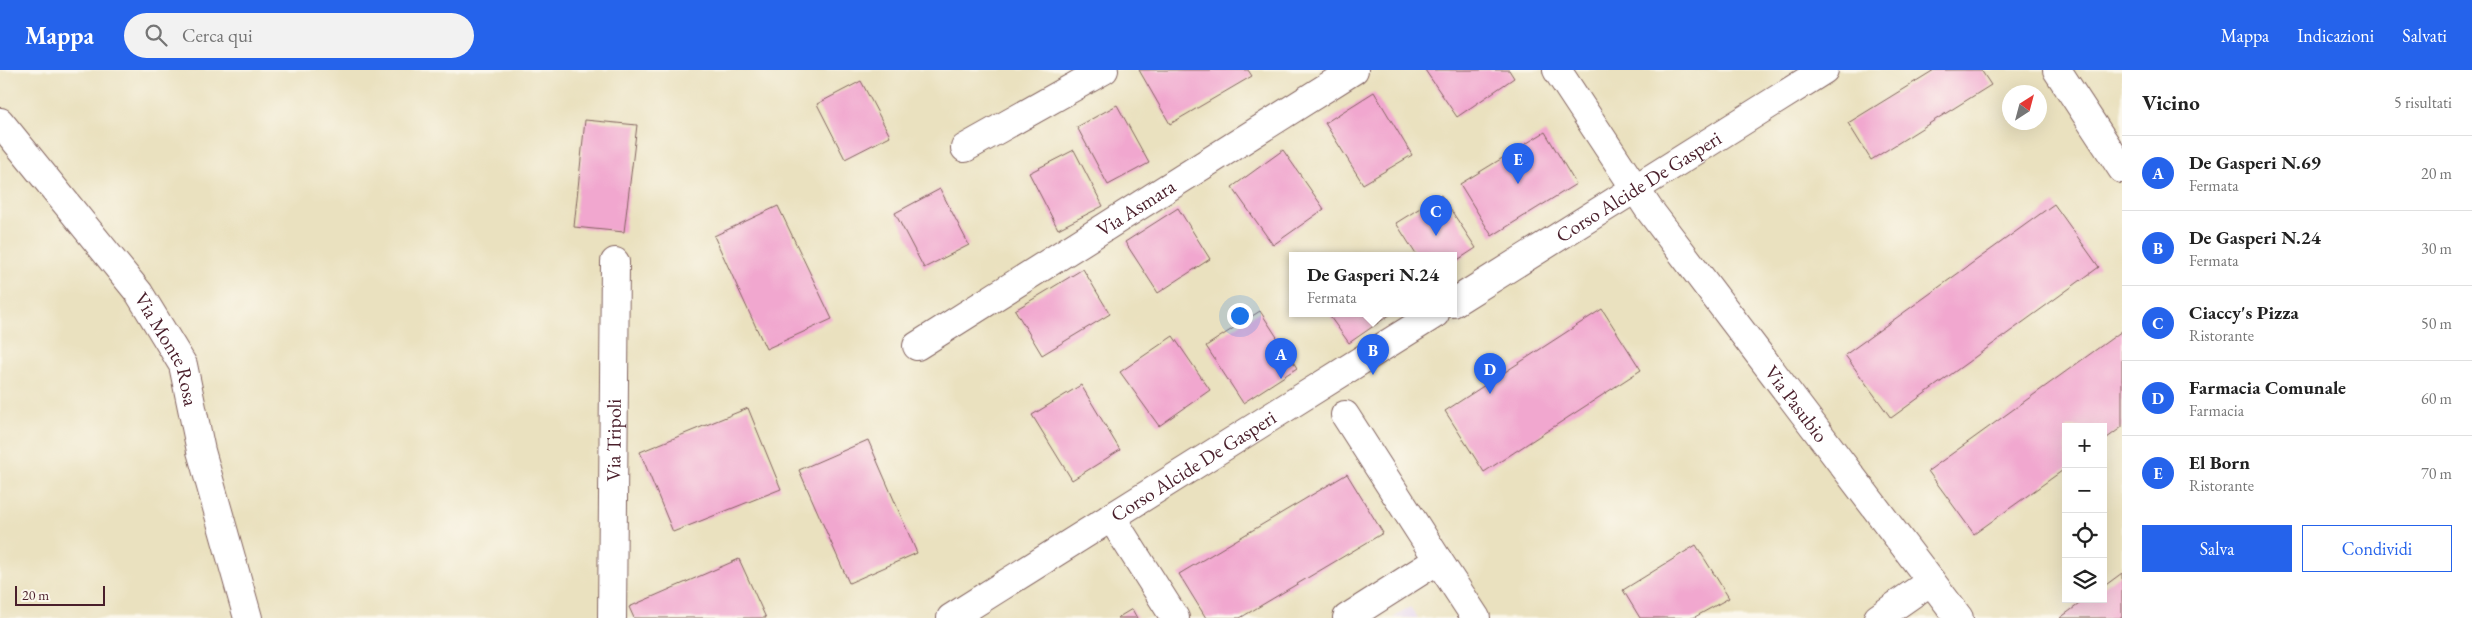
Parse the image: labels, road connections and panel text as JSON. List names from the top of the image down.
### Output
{
  "streets": {
    "street": [
      "Corso Alcide De Gasperi",
      "Via Asmara",
      "Via Monte Rosa",
      "Via Pasubio",
      "Via Tripoli"
    ]
  },
  "crossings": [
    ["Corso Alcide De Gasperi", "Via Pasubio"]
  ],
  "scale_bar": "20 m",
  "north": "top right",
  "page": {
    "header": "Mappa",
    "search": "Cerca qui",
    "nav": ["Mappa", "Indicazioni", "Salvati"],
    "heading": ["Vicino", "5 risultati"],
    "list": [
      {
        "mark": "A",
        "name": "De Gasperi N.69",
        "note": "Fermata",
        "value": "20 m"
      },
      {
        "mark": "B",
        "name": "De Gasperi N.24",
        "note": "Fermata",
        "value": "30 m"
      },
      {
        "mark": "C",
        "name": "Ciaccy's Pizza",
        "note": "Ristorante",
        "value": "50 m"
      },
      {
        "mark": "D",
        "name": "Farmacia Comunale",
        "note": "Farmacia",
        "value": "60 m"
      },
      {
        "mark": "E",
        "name": "El Born",
        "note": "Ristorante",
        "value": "70 m"
      }
    ],
    "pins": [
      "E",
      "C",
      "B",
      "A",
      "D"
    ],
    "popup": ["De Gasperi N.24", "Fermata"],
    "map_buttons": ["+", "−"],
    "buttons": ["Salva", "Condividi"],
    "scale": "20 m"
  }
}
